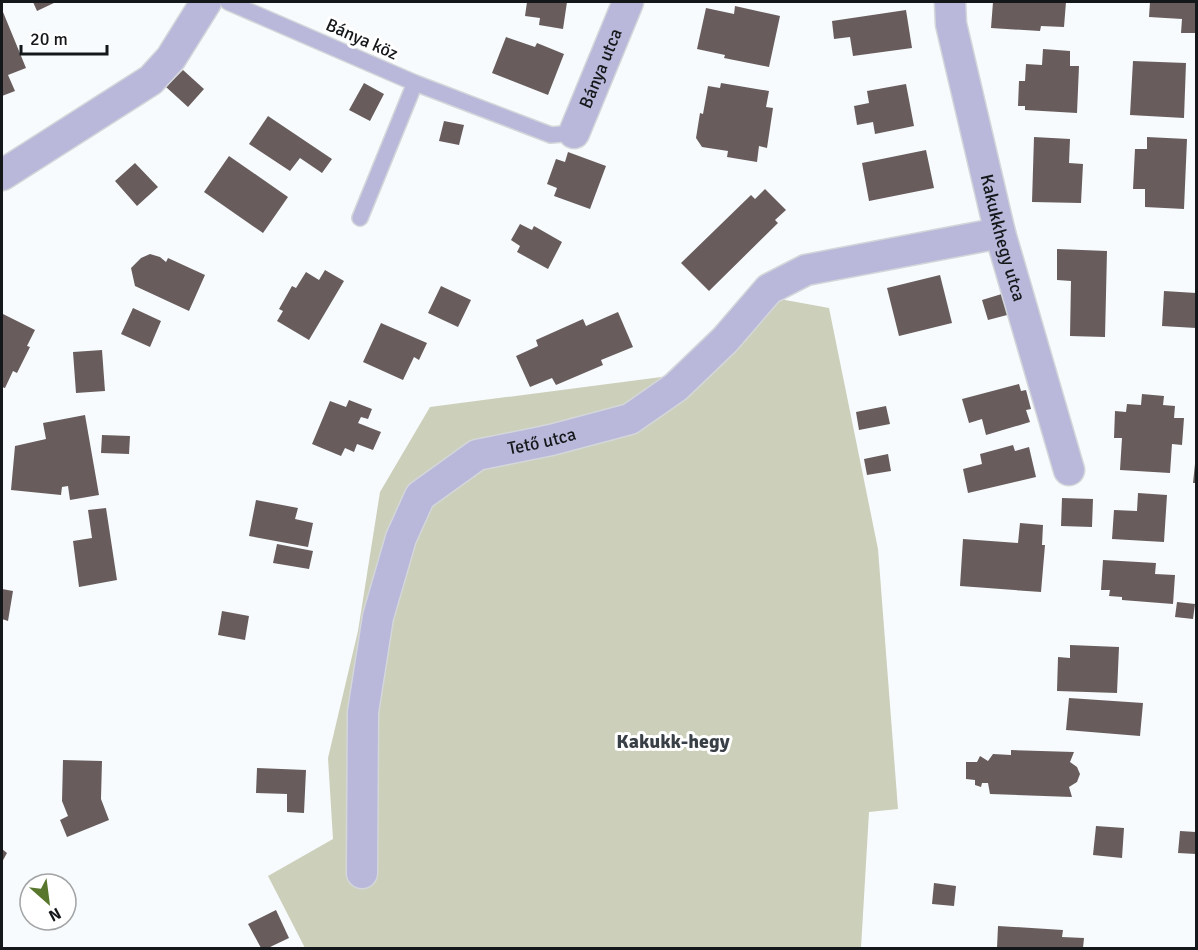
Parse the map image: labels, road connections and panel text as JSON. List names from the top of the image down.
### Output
{
  "streets": {
    "street": ["Bánya utca", "Kakukkhegy utca", "Tető utca"],
    "lane": ["Bánya köz"]
  },
  "crossings": [
    ["Bánya köz", "Bánya utca"],
    ["Kakukkhegy utca", "Tető utca"]
  ],
  "districts": ["Kakukk-hegy"],
  "scale_bar": "20 m",
  "north": "bottom right"
}
